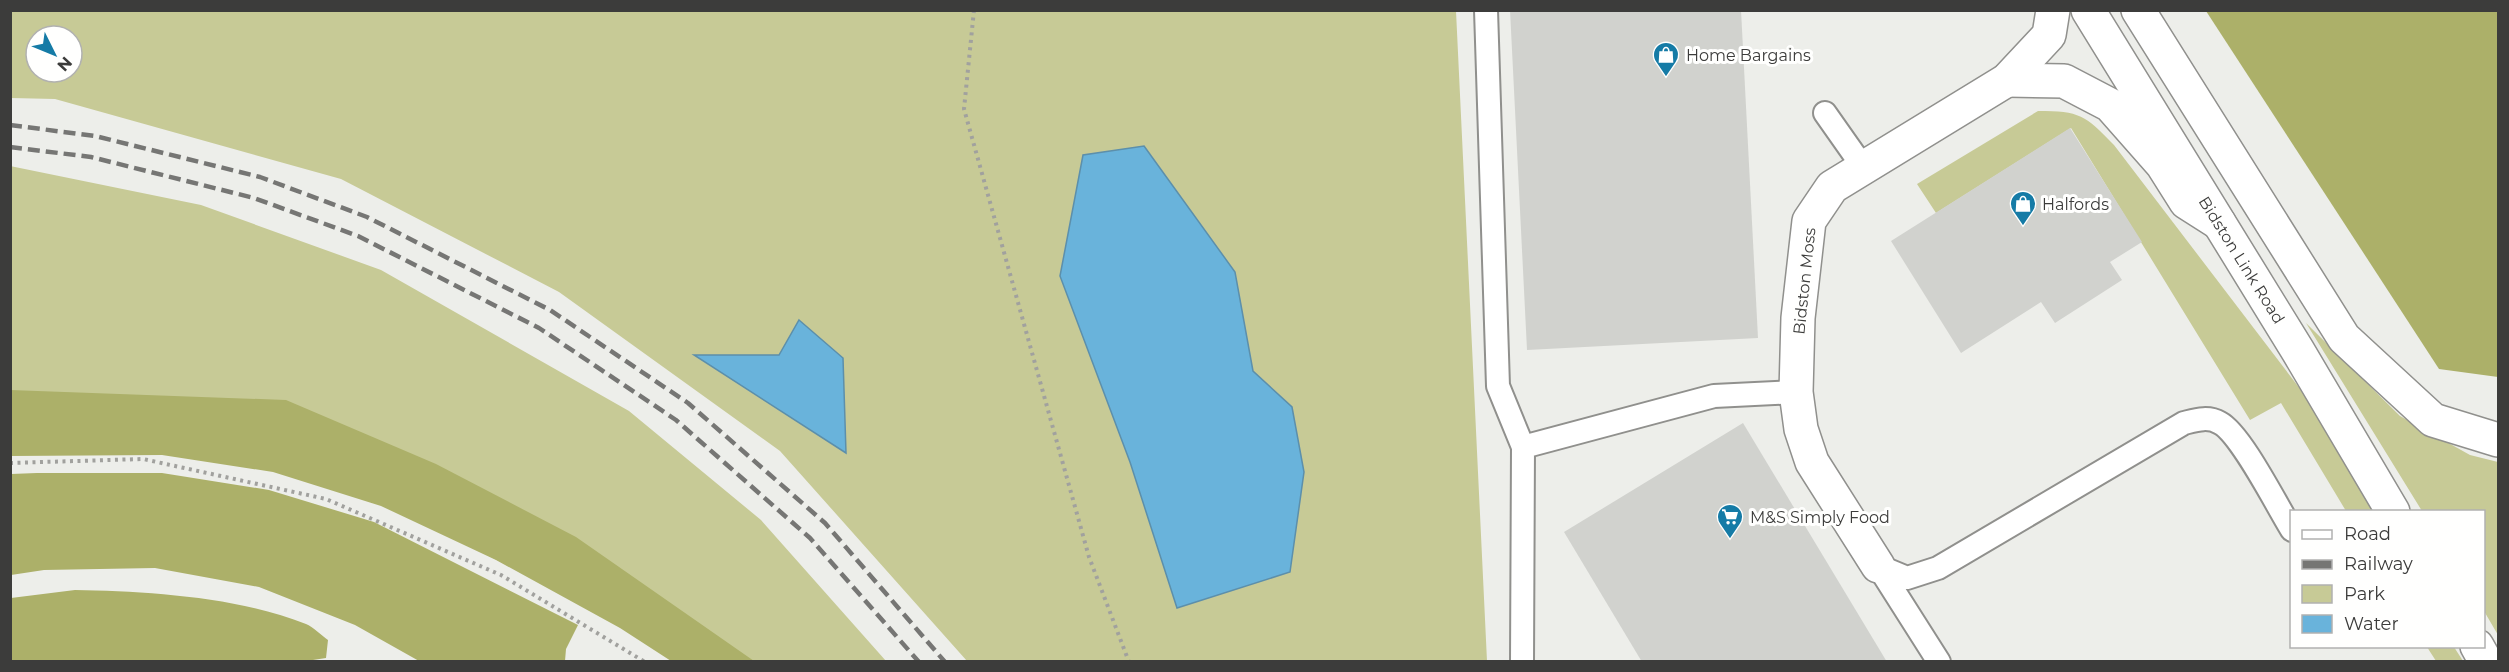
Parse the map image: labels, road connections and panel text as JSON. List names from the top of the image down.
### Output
{
  "streets": {
    "main road": ["Bidston Link Road", "Bidston Moss"]
  },
  "places": {
    "shop": ["Home Bargains", "Halfords"],
    "supermarket": ["M&S Simply Food"]
  },
  "legend": [
    "Road",
    "Railway",
    "Park",
    "Water"
  ],
  "north": "bottom right"
}
